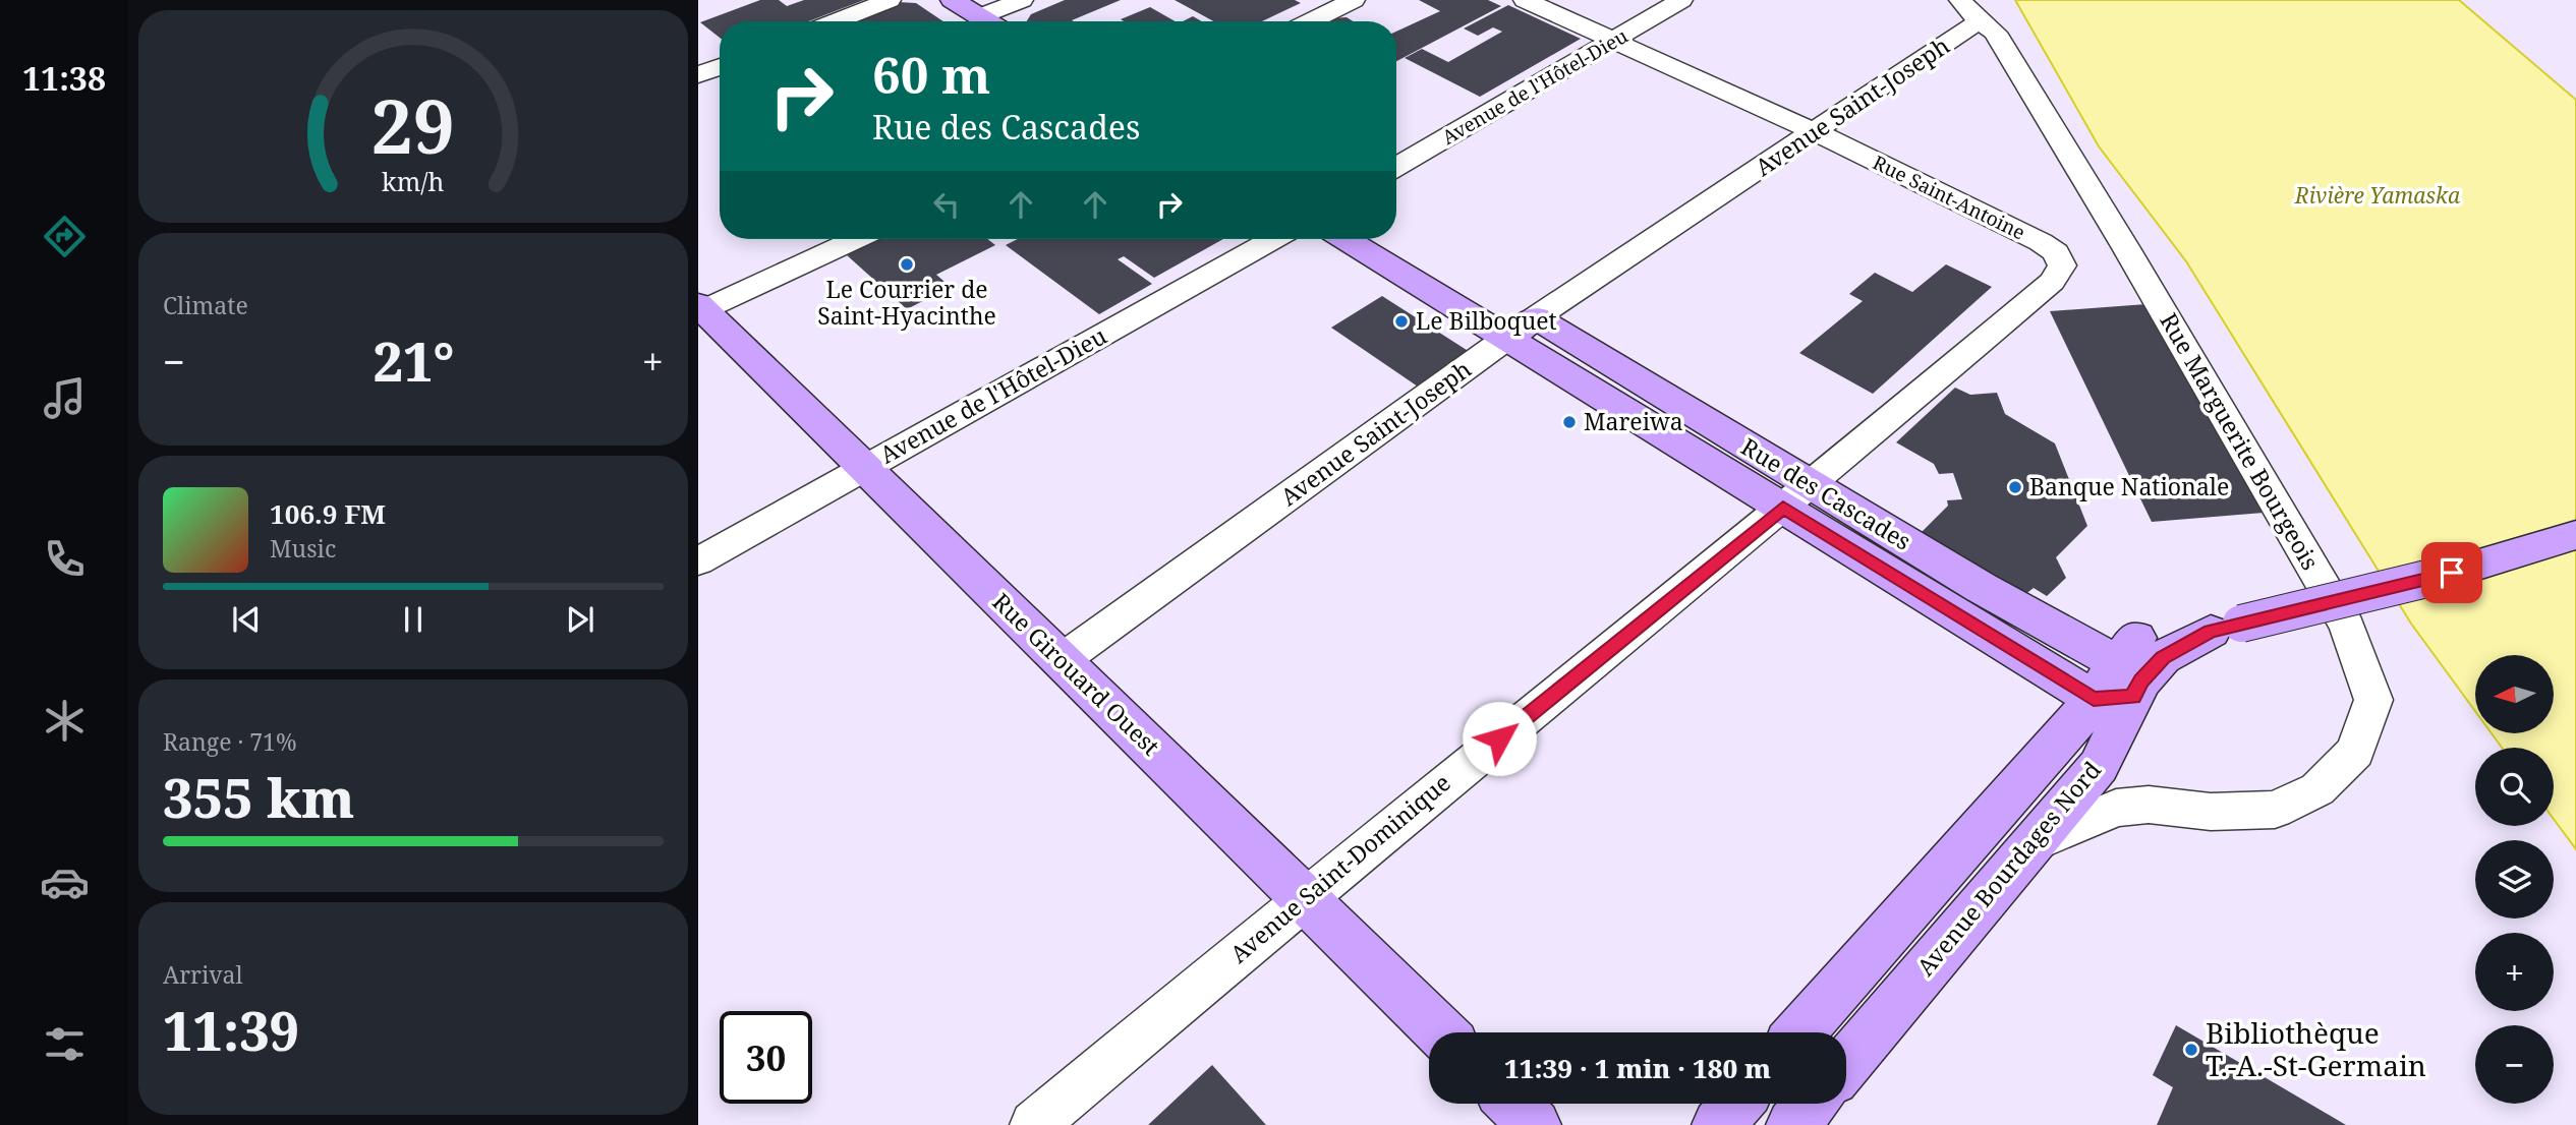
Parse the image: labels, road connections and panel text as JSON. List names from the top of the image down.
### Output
{
  "streets": {
    "street": [
      "Avenue de l'Hôtel-Dieu",
      "Avenue Saint-Joseph",
      "Rue Saint-Antoine",
      "Rue Marguerite Bourgeois",
      "Rue des Cascades",
      "Rue Girouard Ouest",
      "Avenue Saint-Dominique",
      "Avenue Bourdages Nord"
    ]
  },
  "crossings": [
    ["Avenue de l'Hôtel-Dieu", "Rue Saint-Antoine"],
    ["Avenue de l'Hôtel-Dieu", "Rue Girouard Ouest"],
    ["Avenue Saint-Joseph", "Rue Saint-Antoine"],
    ["Avenue Saint-Joseph", "Rue Marguerite Bourgeois"],
    ["Avenue Saint-Joseph", "Rue des Cascades"],
    ["Avenue Saint-Joseph", "Rue Girouard Ouest"],
    ["Rue Saint-Antoine", "Rue des Cascades"],
    ["Rue Saint-Antoine", "Avenue Saint-Dominique"],
    ["Rue Marguerite Bourgeois", "Avenue Bourdages Nord"],
    ["Rue des Cascades", "Avenue Saint-Dominique"],
    ["Rue des Cascades", "Avenue Bourdages Nord"],
    ["Rue Girouard Ouest", "Avenue Saint-Dominique"]
  ],
  "water": ["Rivière Yamaska"],
  "places": [
    "Le Courrier de Saint-Hyacinthe",
    "Le Bilboquet",
    "Mareiwa",
    "Banque Nationale",
    "Bibliothèque T.-A.-St-Germain"
  ],
  "north": "left",
  "page": {
    "tabs": "11:38",
    "turn": ["60 m", "Rue des Cascades"],
    "tile": [
      "Climate",
      ["Range · 71%", "355 km"],
      ["Arrival", "11:39"]
    ],
    "heat": ["−", "21°", "+"],
    "song": ["106.9 FM", "Music"],
    "map_buttons": ["+", "−"],
    "limit": "30",
    "trip": "11:39 · 1 min · 180 m",
    "gauge": ["29", "km/h"]
  }
}
